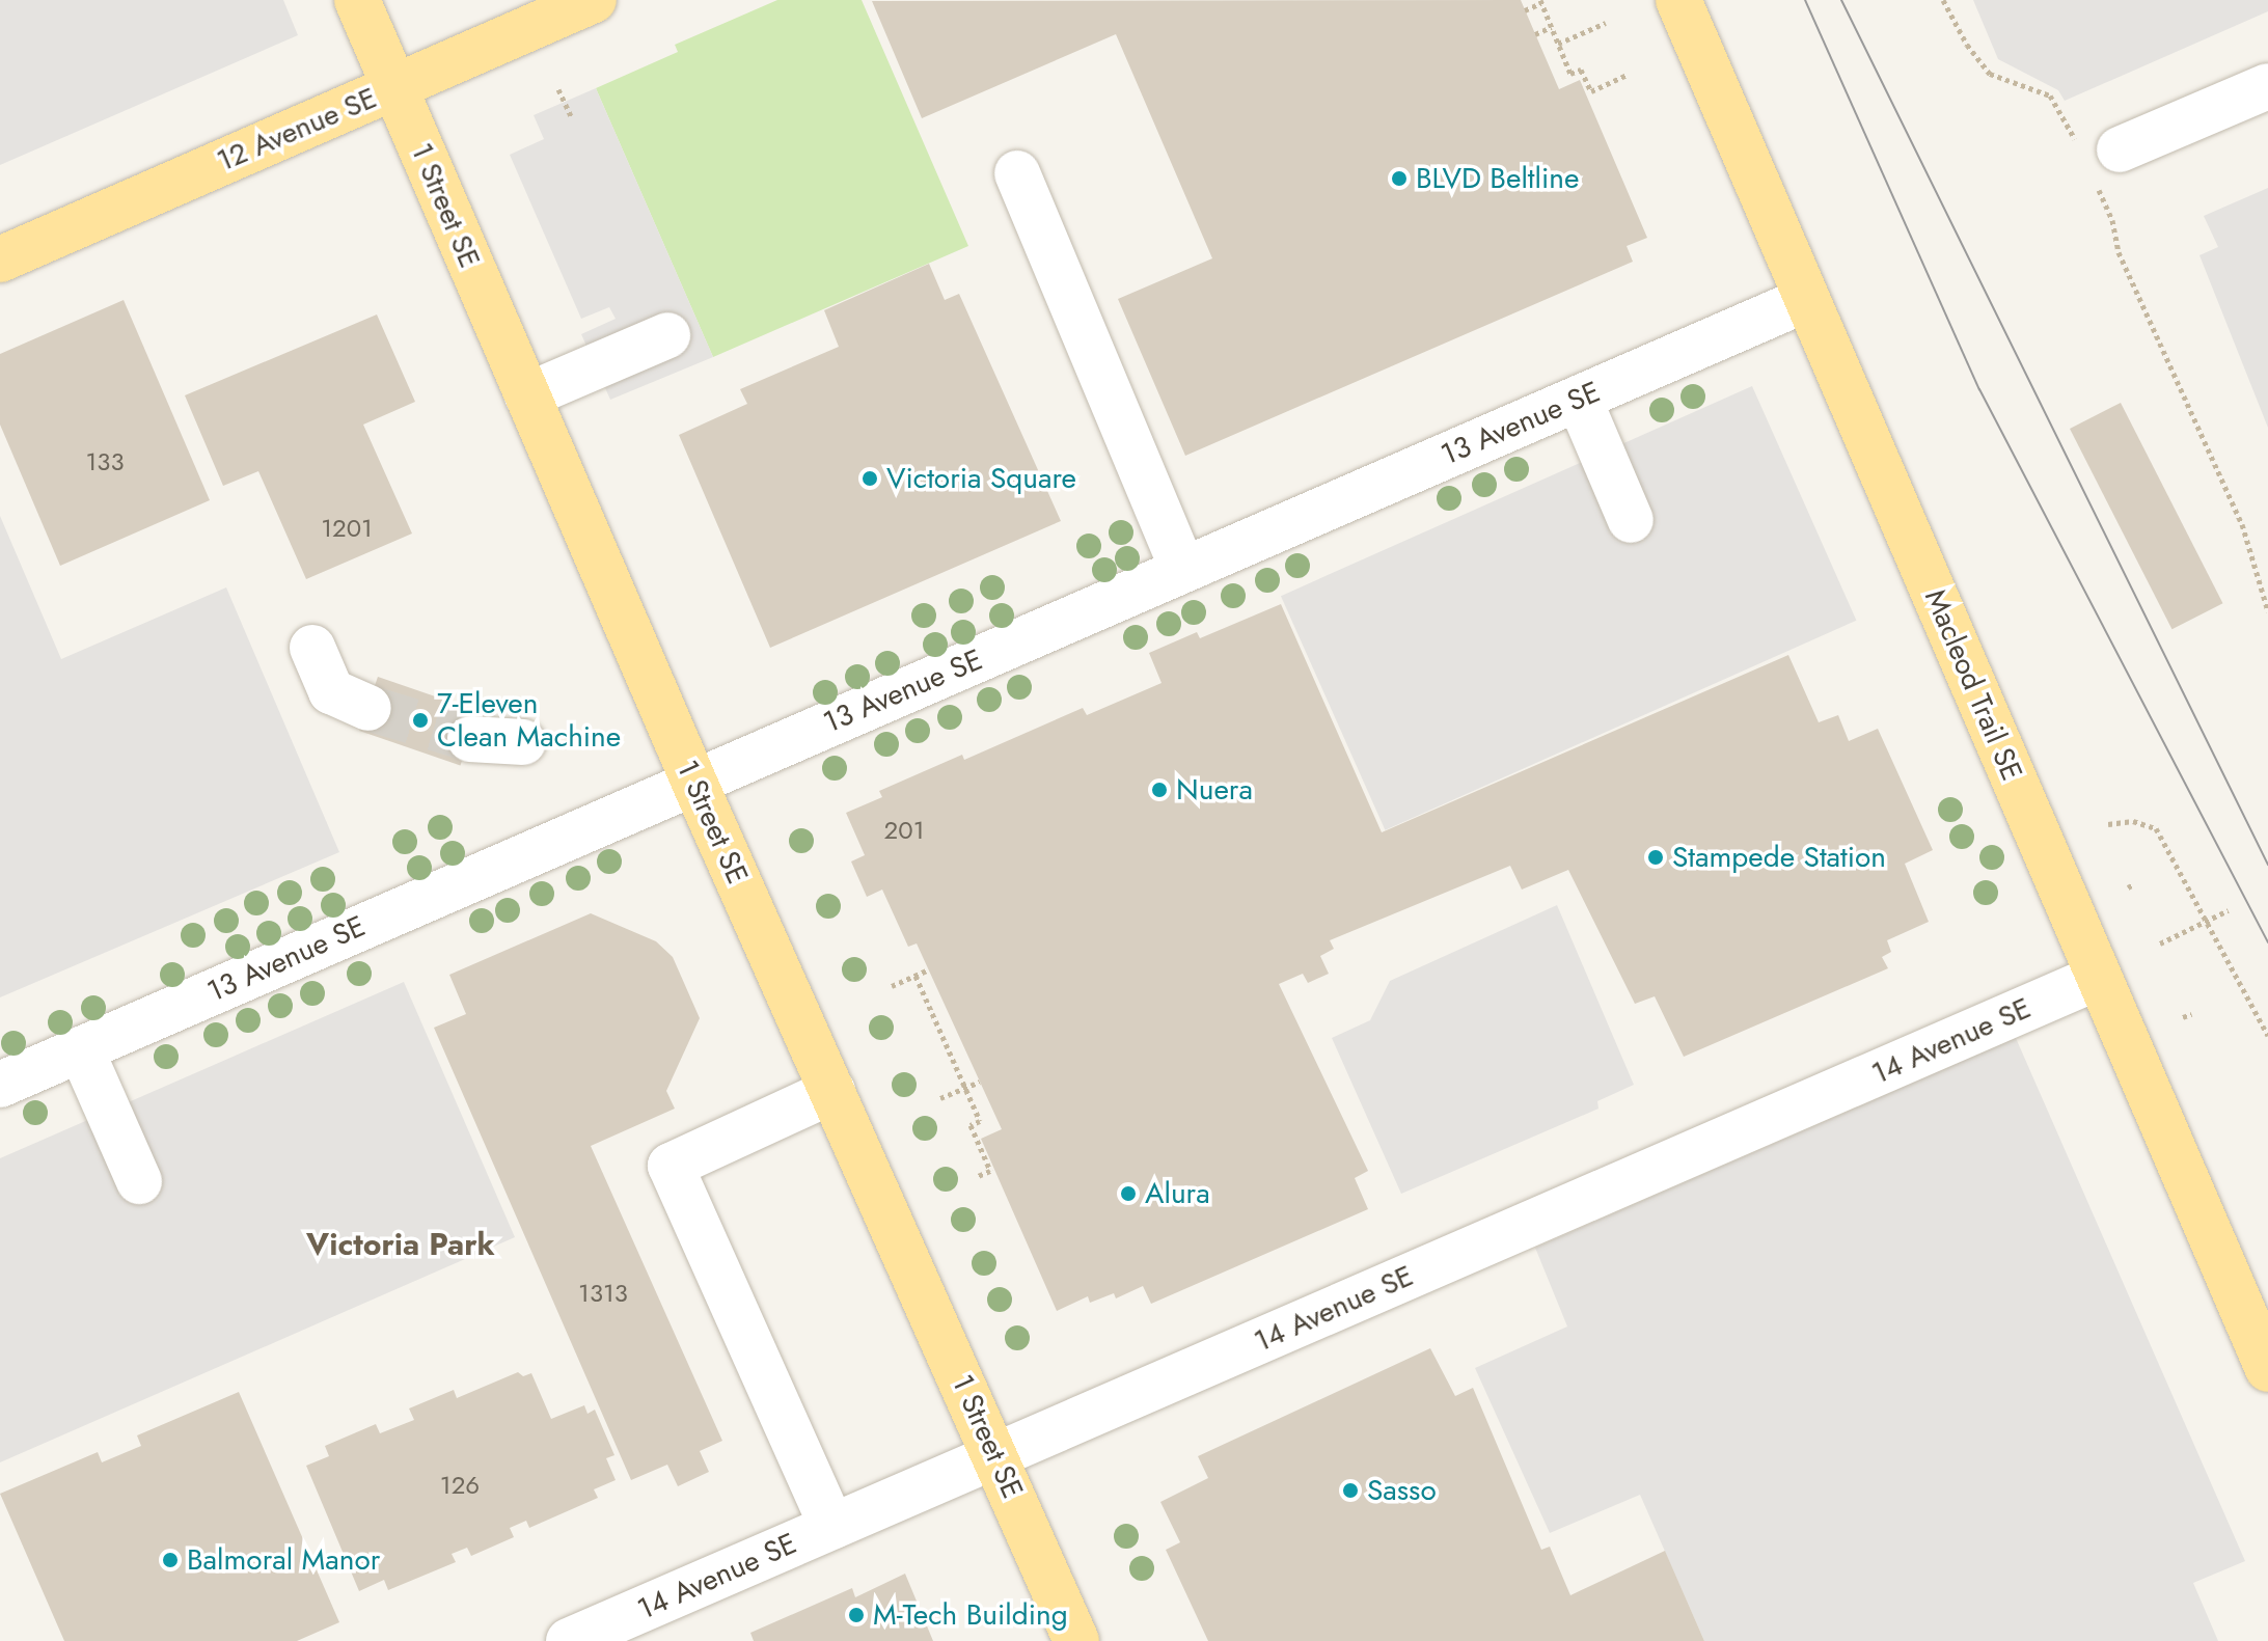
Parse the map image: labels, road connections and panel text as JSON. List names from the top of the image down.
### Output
{
  "streets": {
    "main road": ["12 Avenue SE", "1 Street SE", "Macleod Trail SE"],
    "street": ["13 Avenue SE", "14 Avenue SE"]
  },
  "crossings": [
    ["12 Avenue SE", "1 Street SE"],
    ["1 Street SE", "13 Avenue SE"],
    ["1 Street SE", "14 Avenue SE"],
    ["13 Avenue SE", "Macleod Trail SE"],
    ["Macleod Trail SE", "14 Avenue SE"]
  ],
  "districts": ["Victoria Park"],
  "places": [
    "BLVD Beltline",
    "Victoria Square",
    "7-Eleven Clean Machine",
    "Nuera",
    "Stampede Station",
    "Alura",
    "Sasso",
    "Balmoral Manor",
    "M-Tech Building"
  ],
  "house_numbers": [
    "133",
    "1201",
    "201",
    "1313",
    "126"
  ]
}
